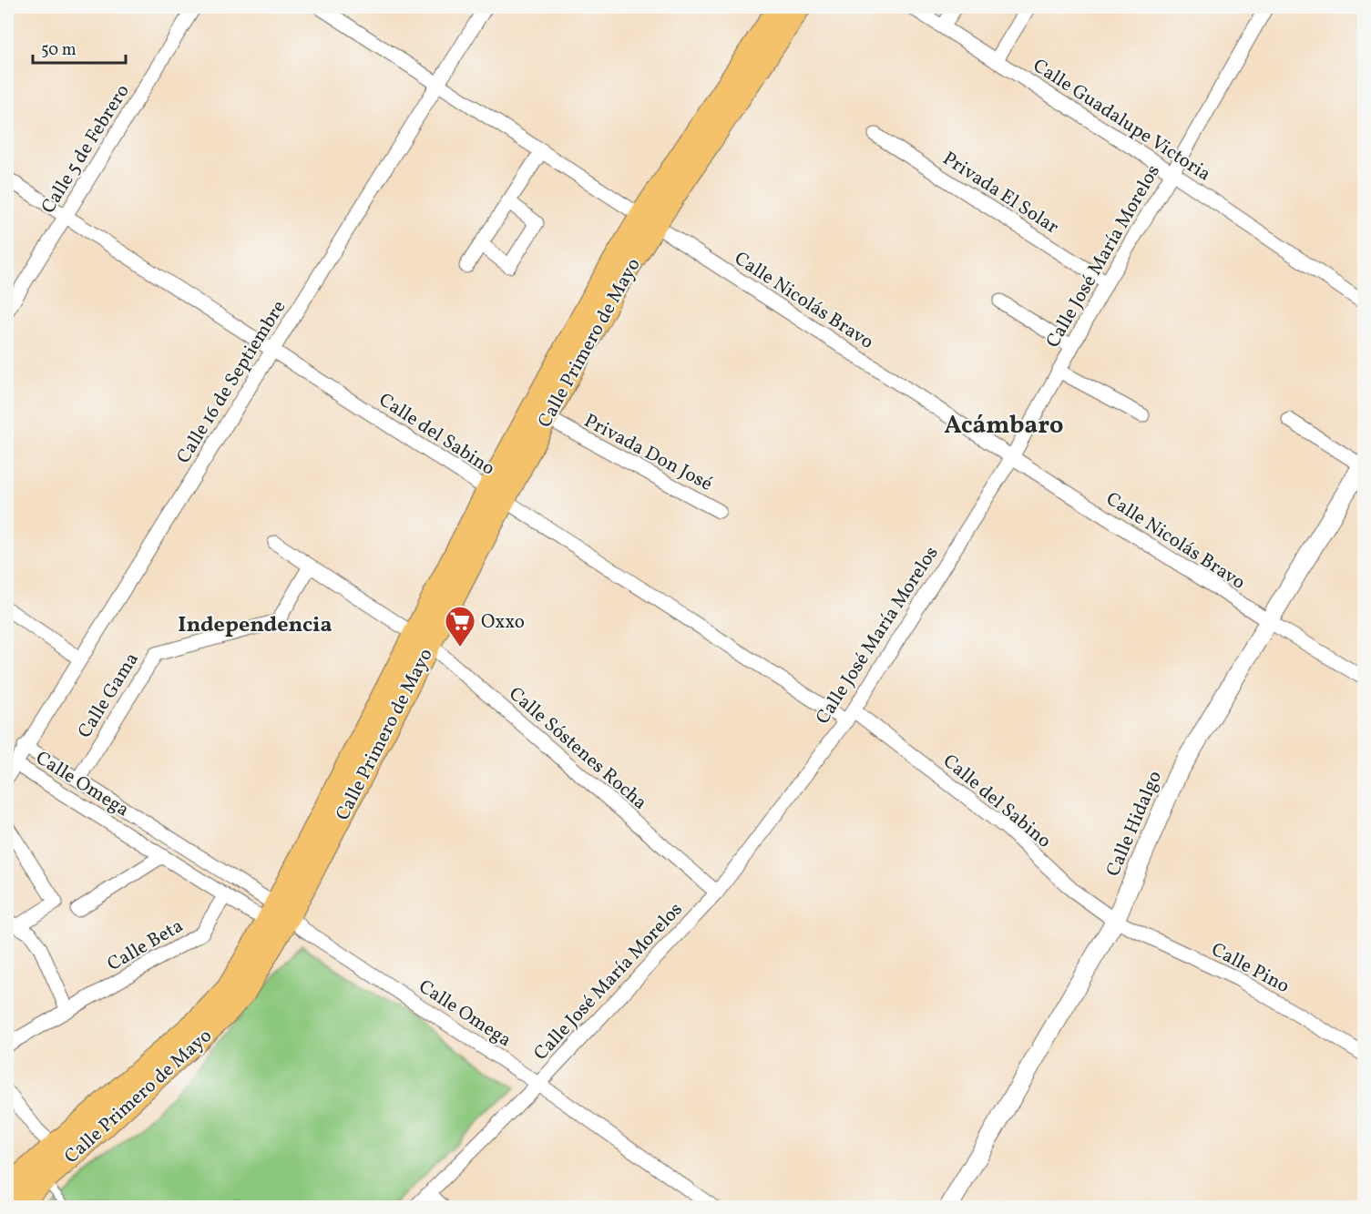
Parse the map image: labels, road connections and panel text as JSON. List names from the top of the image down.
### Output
{
  "streets": {
    "main road": ["Calle Primero de Mayo"],
    "street": [
      "Calle Guadalupe Victoria",
      "Calle 5 de Febrero",
      "Privada El Solar",
      "Calle José María Morelos",
      "Calle Nicolás Bravo",
      "Calle 16 de Septiembre",
      "Calle del Sabino",
      "Privada Don José",
      "Calle Gama",
      "Calle Sóstenes Rocha",
      "Calle Omega",
      "Calle Hidalgo",
      "Calle Beta",
      "Calle Pino"
    ]
  },
  "crossings": [
    ["Calle Guadalupe Victoria", "Calle José María Morelos"],
    ["Calle 5 de Febrero", "Calle del Sabino"],
    ["Privada El Solar", "Calle José María Morelos"],
    ["Calle José María Morelos", "Calle Nicolás Bravo"],
    ["Calle José María Morelos", "Calle del Sabino"],
    ["Calle José María Morelos", "Calle Sóstenes Rocha"],
    ["Calle José María Morelos", "Calle Omega"],
    ["Calle Nicolás Bravo", "Calle Primero de Mayo"],
    ["Calle Nicolás Bravo", "Calle 16 de Septiembre"],
    ["Calle Nicolás Bravo", "Calle Hidalgo"],
    ["Calle Primero de Mayo", "Calle del Sabino"],
    ["Calle Primero de Mayo", "Privada Don José"],
    ["Calle Primero de Mayo", "Calle Sóstenes Rocha"],
    ["Calle Primero de Mayo", "Calle Omega"],
    ["Calle 16 de Septiembre", "Calle del Sabino"],
    ["Calle 16 de Septiembre", "Calle Omega"],
    ["Calle del Sabino", "Calle Hidalgo"],
    ["Calle del Sabino", "Calle Pino"],
    ["Calle Gama", "Calle Omega"],
    ["Calle Omega", "Calle Beta"],
    ["Calle Hidalgo", "Calle Pino"]
  ],
  "districts": ["Acámbaro", "Independencia"],
  "places": {
    "supermarket": ["Oxxo"]
  },
  "scale_bar": "50 m"
}
